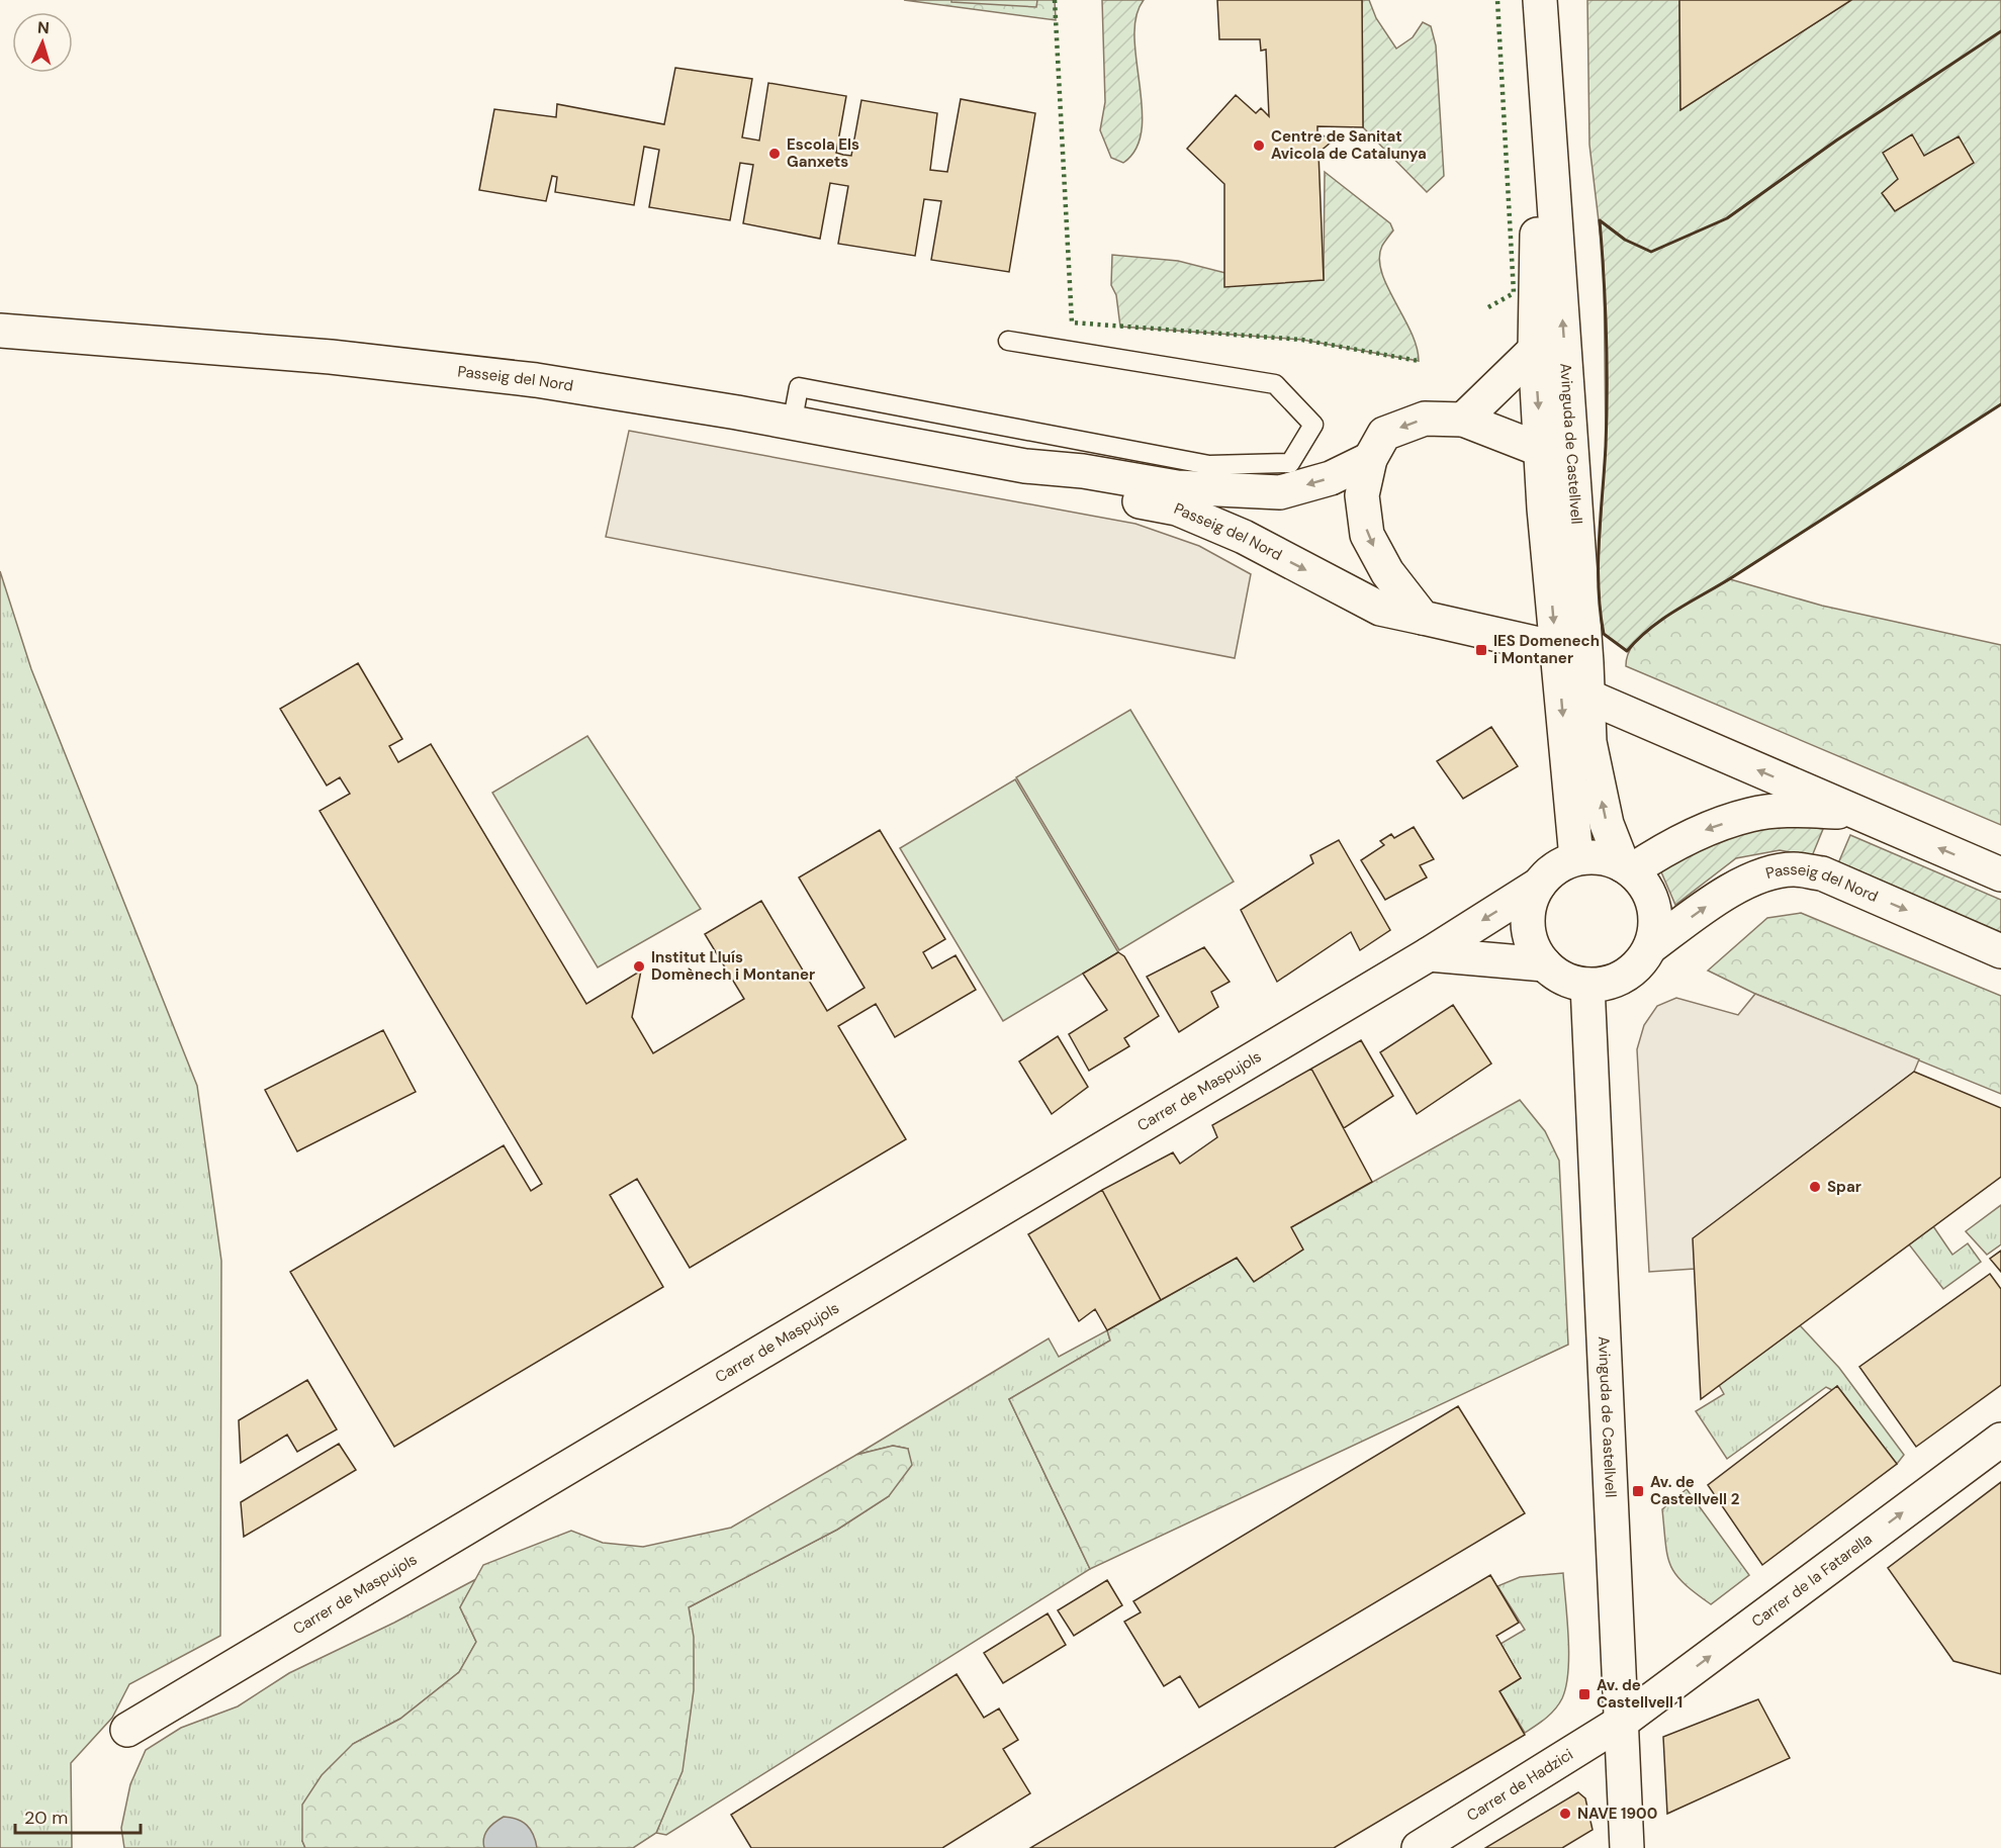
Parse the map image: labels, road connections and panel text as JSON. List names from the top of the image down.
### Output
{
  "streets": {
    "street": [
      "Passeig del Nord",
      "Avinguda de Castellvell",
      "Carrer de Maspujols",
      "Carrer de la Fatarella",
      "Carrer de Hadzici"
    ]
  },
  "crossings": [
    ["Passeig del Nord", "Avinguda de Castellvell"],
    ["Passeig del Nord", "Carrer de Maspujols"],
    ["Avinguda de Castellvell", "Carrer de Maspujols"],
    ["Avinguda de Castellvell", "Carrer de la Fatarella"],
    ["Avinguda de Castellvell", "Carrer de Hadzici"],
    ["Carrer de la Fatarella", "Carrer de Hadzici"]
  ],
  "one_way": ["Carrer de la Fatarella"],
  "places": {
    "other": [
      "Centre de Sanitat Avicola de Catalunya",
      "Escola Els Ganxets",
      "Institut Lluís Domènech i Montaner",
      "Spar",
      "NAVE 1900"
    ],
    "transit": ["IES Domenech i Montaner", "Av. de Castellvell 2", "Av. de Castellvell 1"]
  },
  "scale_bar": "20 m",
  "north": "top"
}
